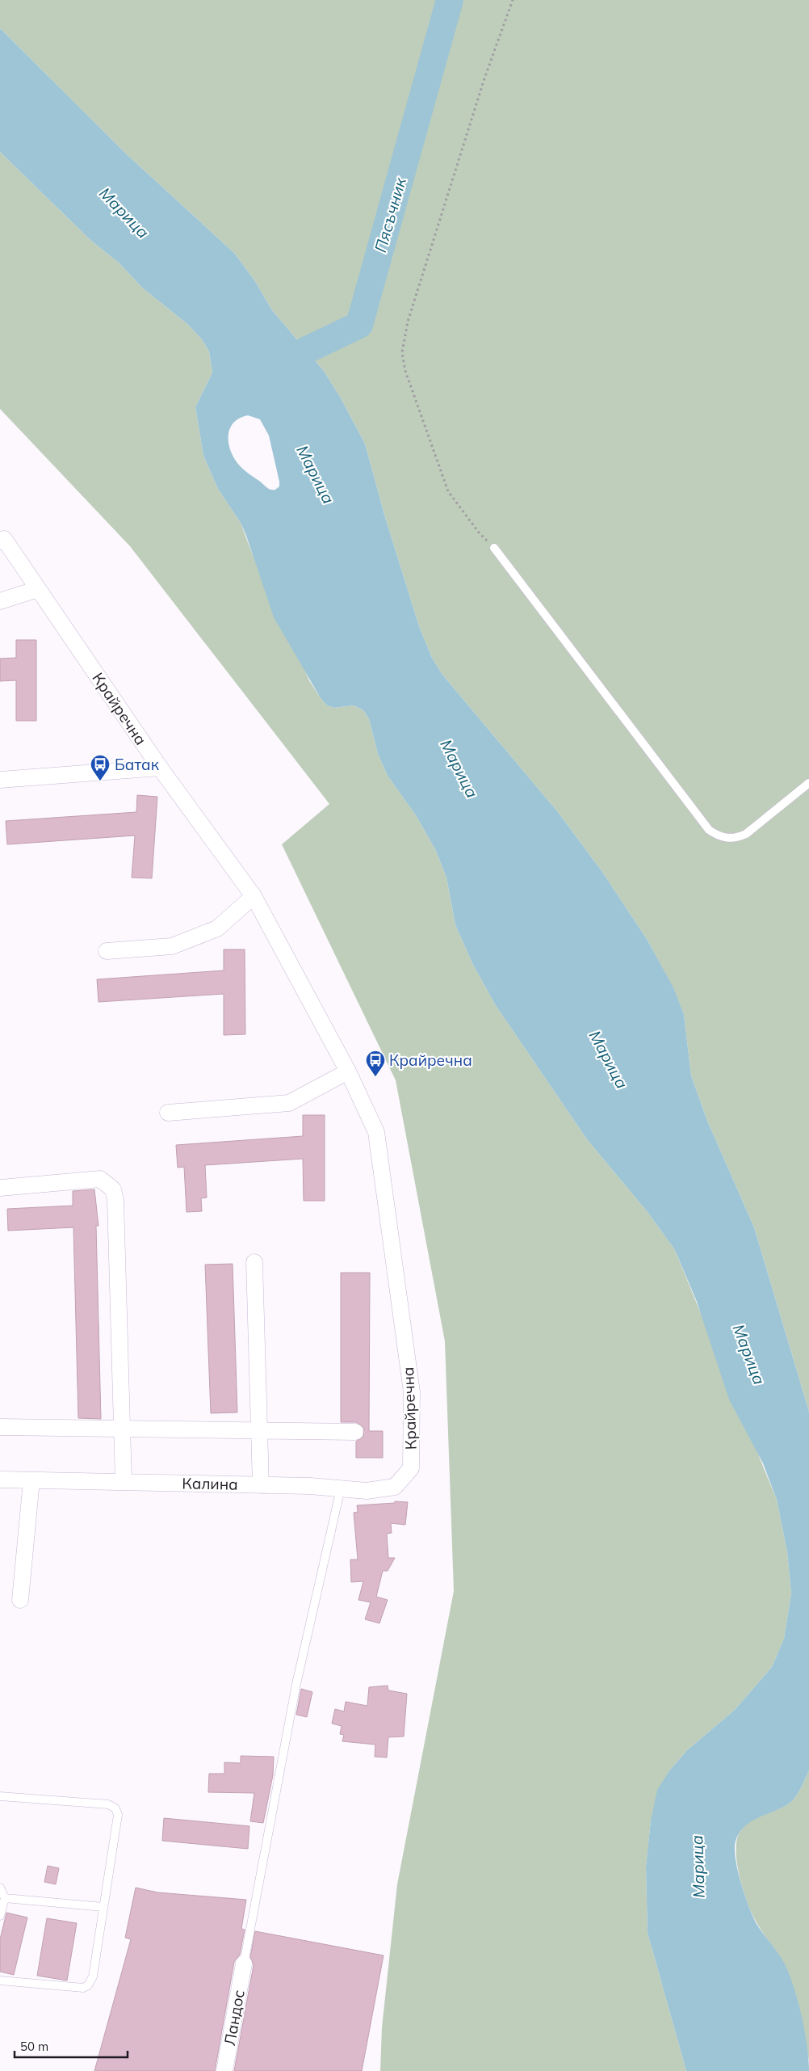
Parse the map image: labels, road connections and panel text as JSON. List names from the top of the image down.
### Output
{
  "streets": {
    "street": ["Крайречна", "Калина", "Ландос"]
  },
  "crossings": [
    ["Крайречна", "Калина"]
  ],
  "water": ["Марица", "Пясъчник"],
  "places": {
    "bus stop": ["Батак", "Крайречна"]
  },
  "scale_bar": "50 m"
}
